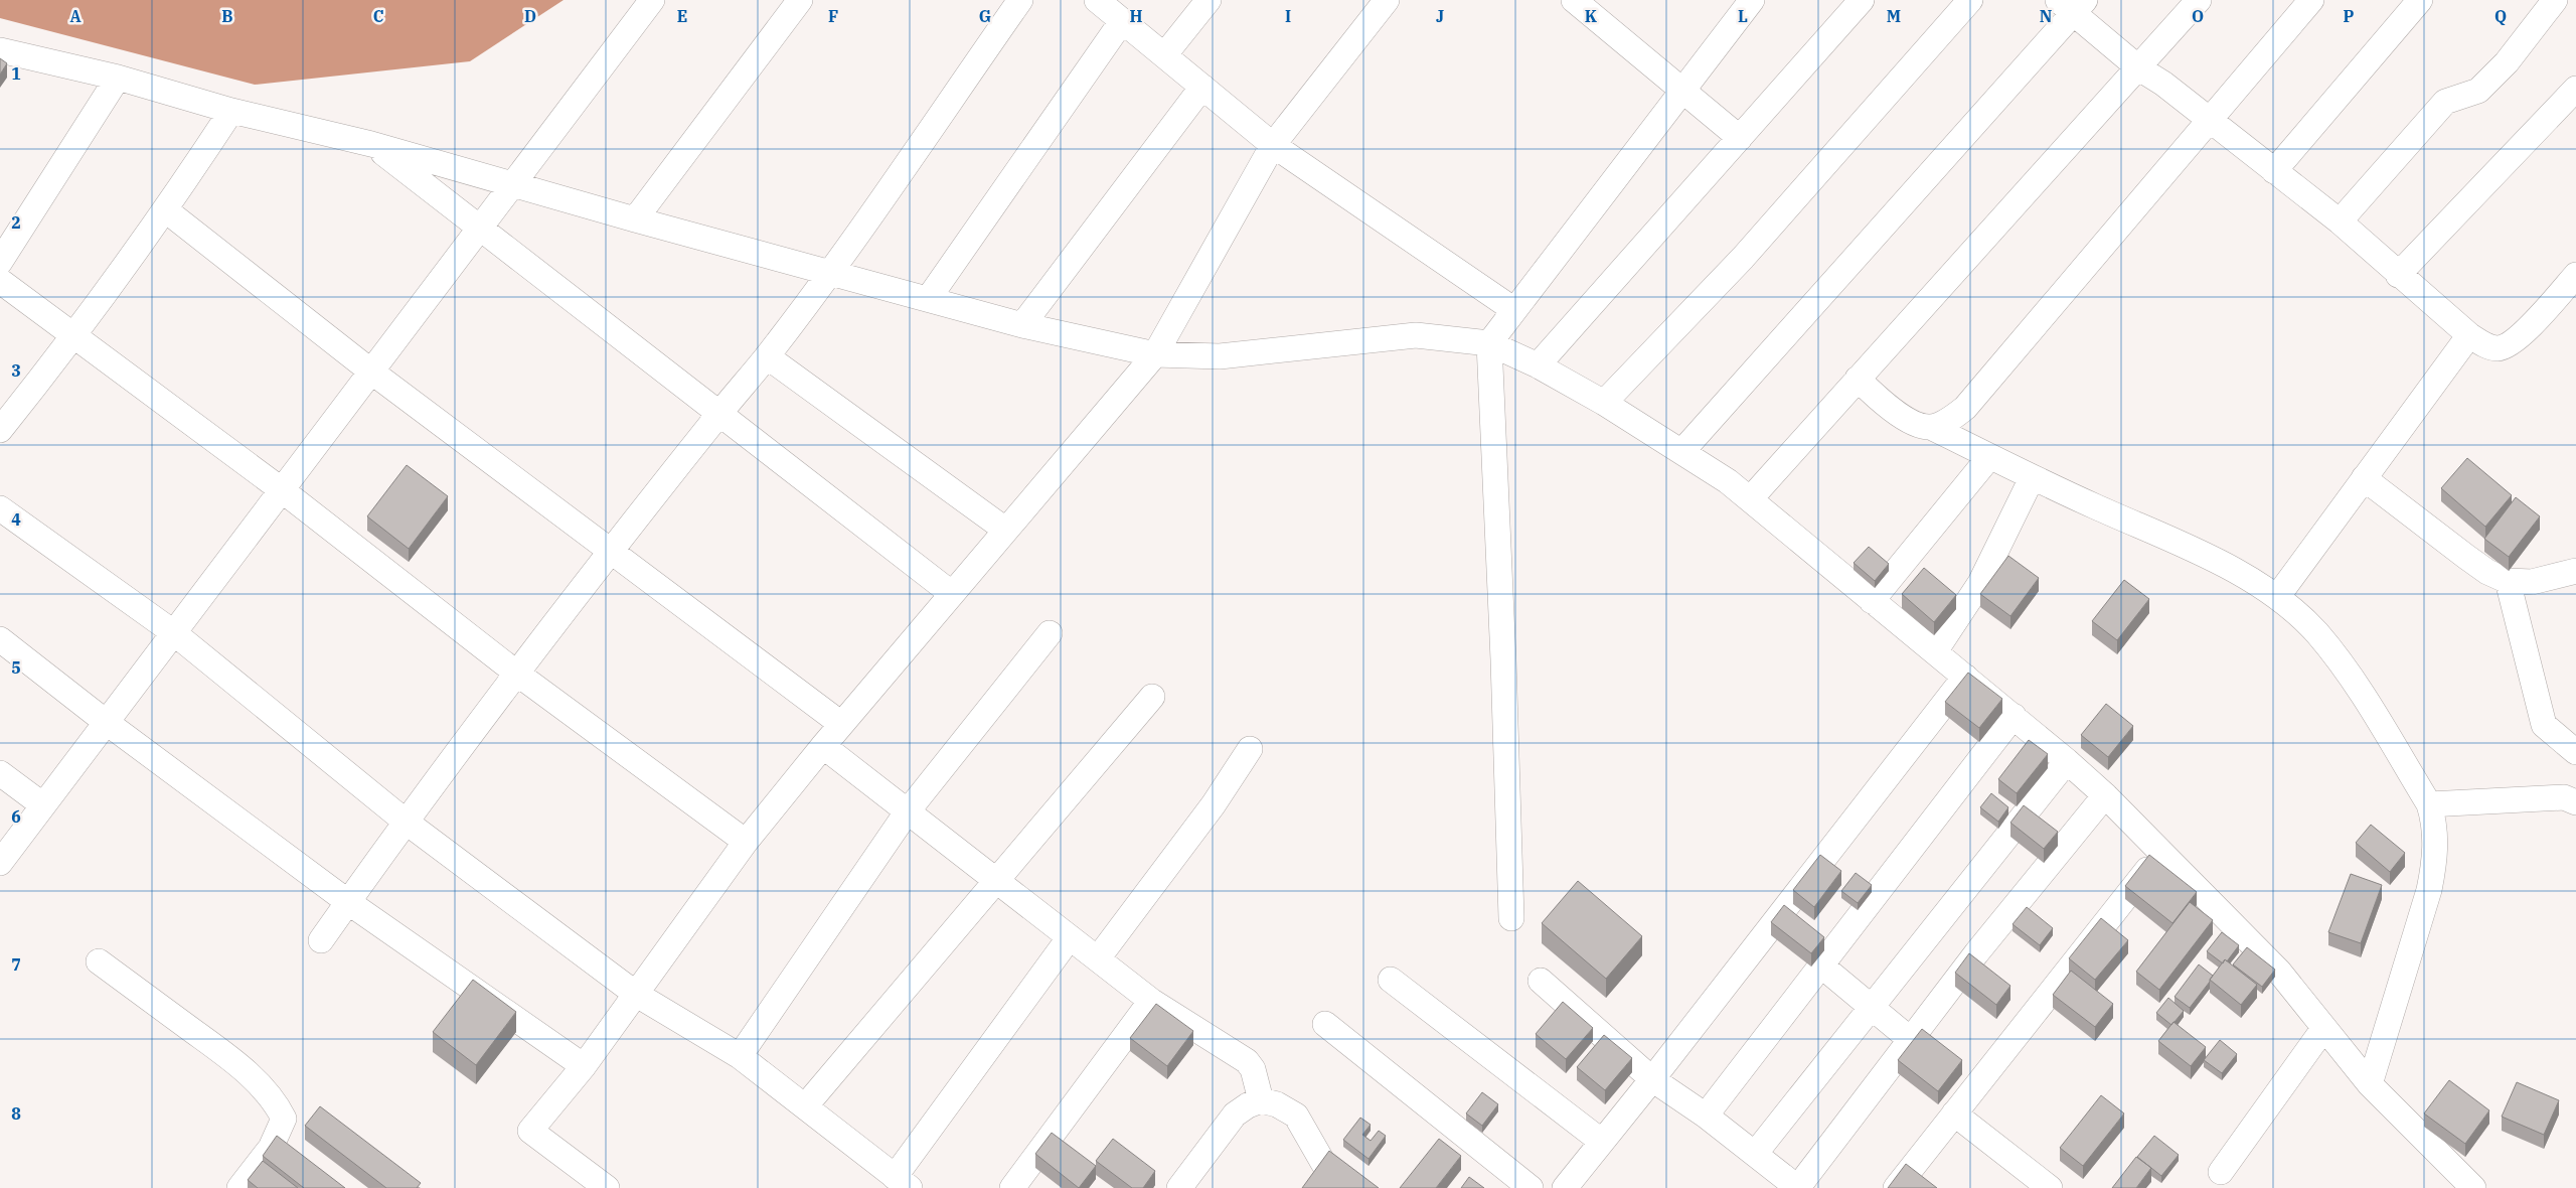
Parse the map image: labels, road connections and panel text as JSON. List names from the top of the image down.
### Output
{
  "grid": {
    "columns": [
      "A",
      "B",
      "C",
      "D",
      "E",
      "F",
      "G",
      "H",
      "I",
      "J",
      "K",
      "L",
      "M",
      "N",
      "O",
      "P",
      "Q"
    ],
    "rows": [
      "1",
      "2",
      "3",
      "4",
      "5",
      "6",
      "7",
      "8"
    ]
  }
}
